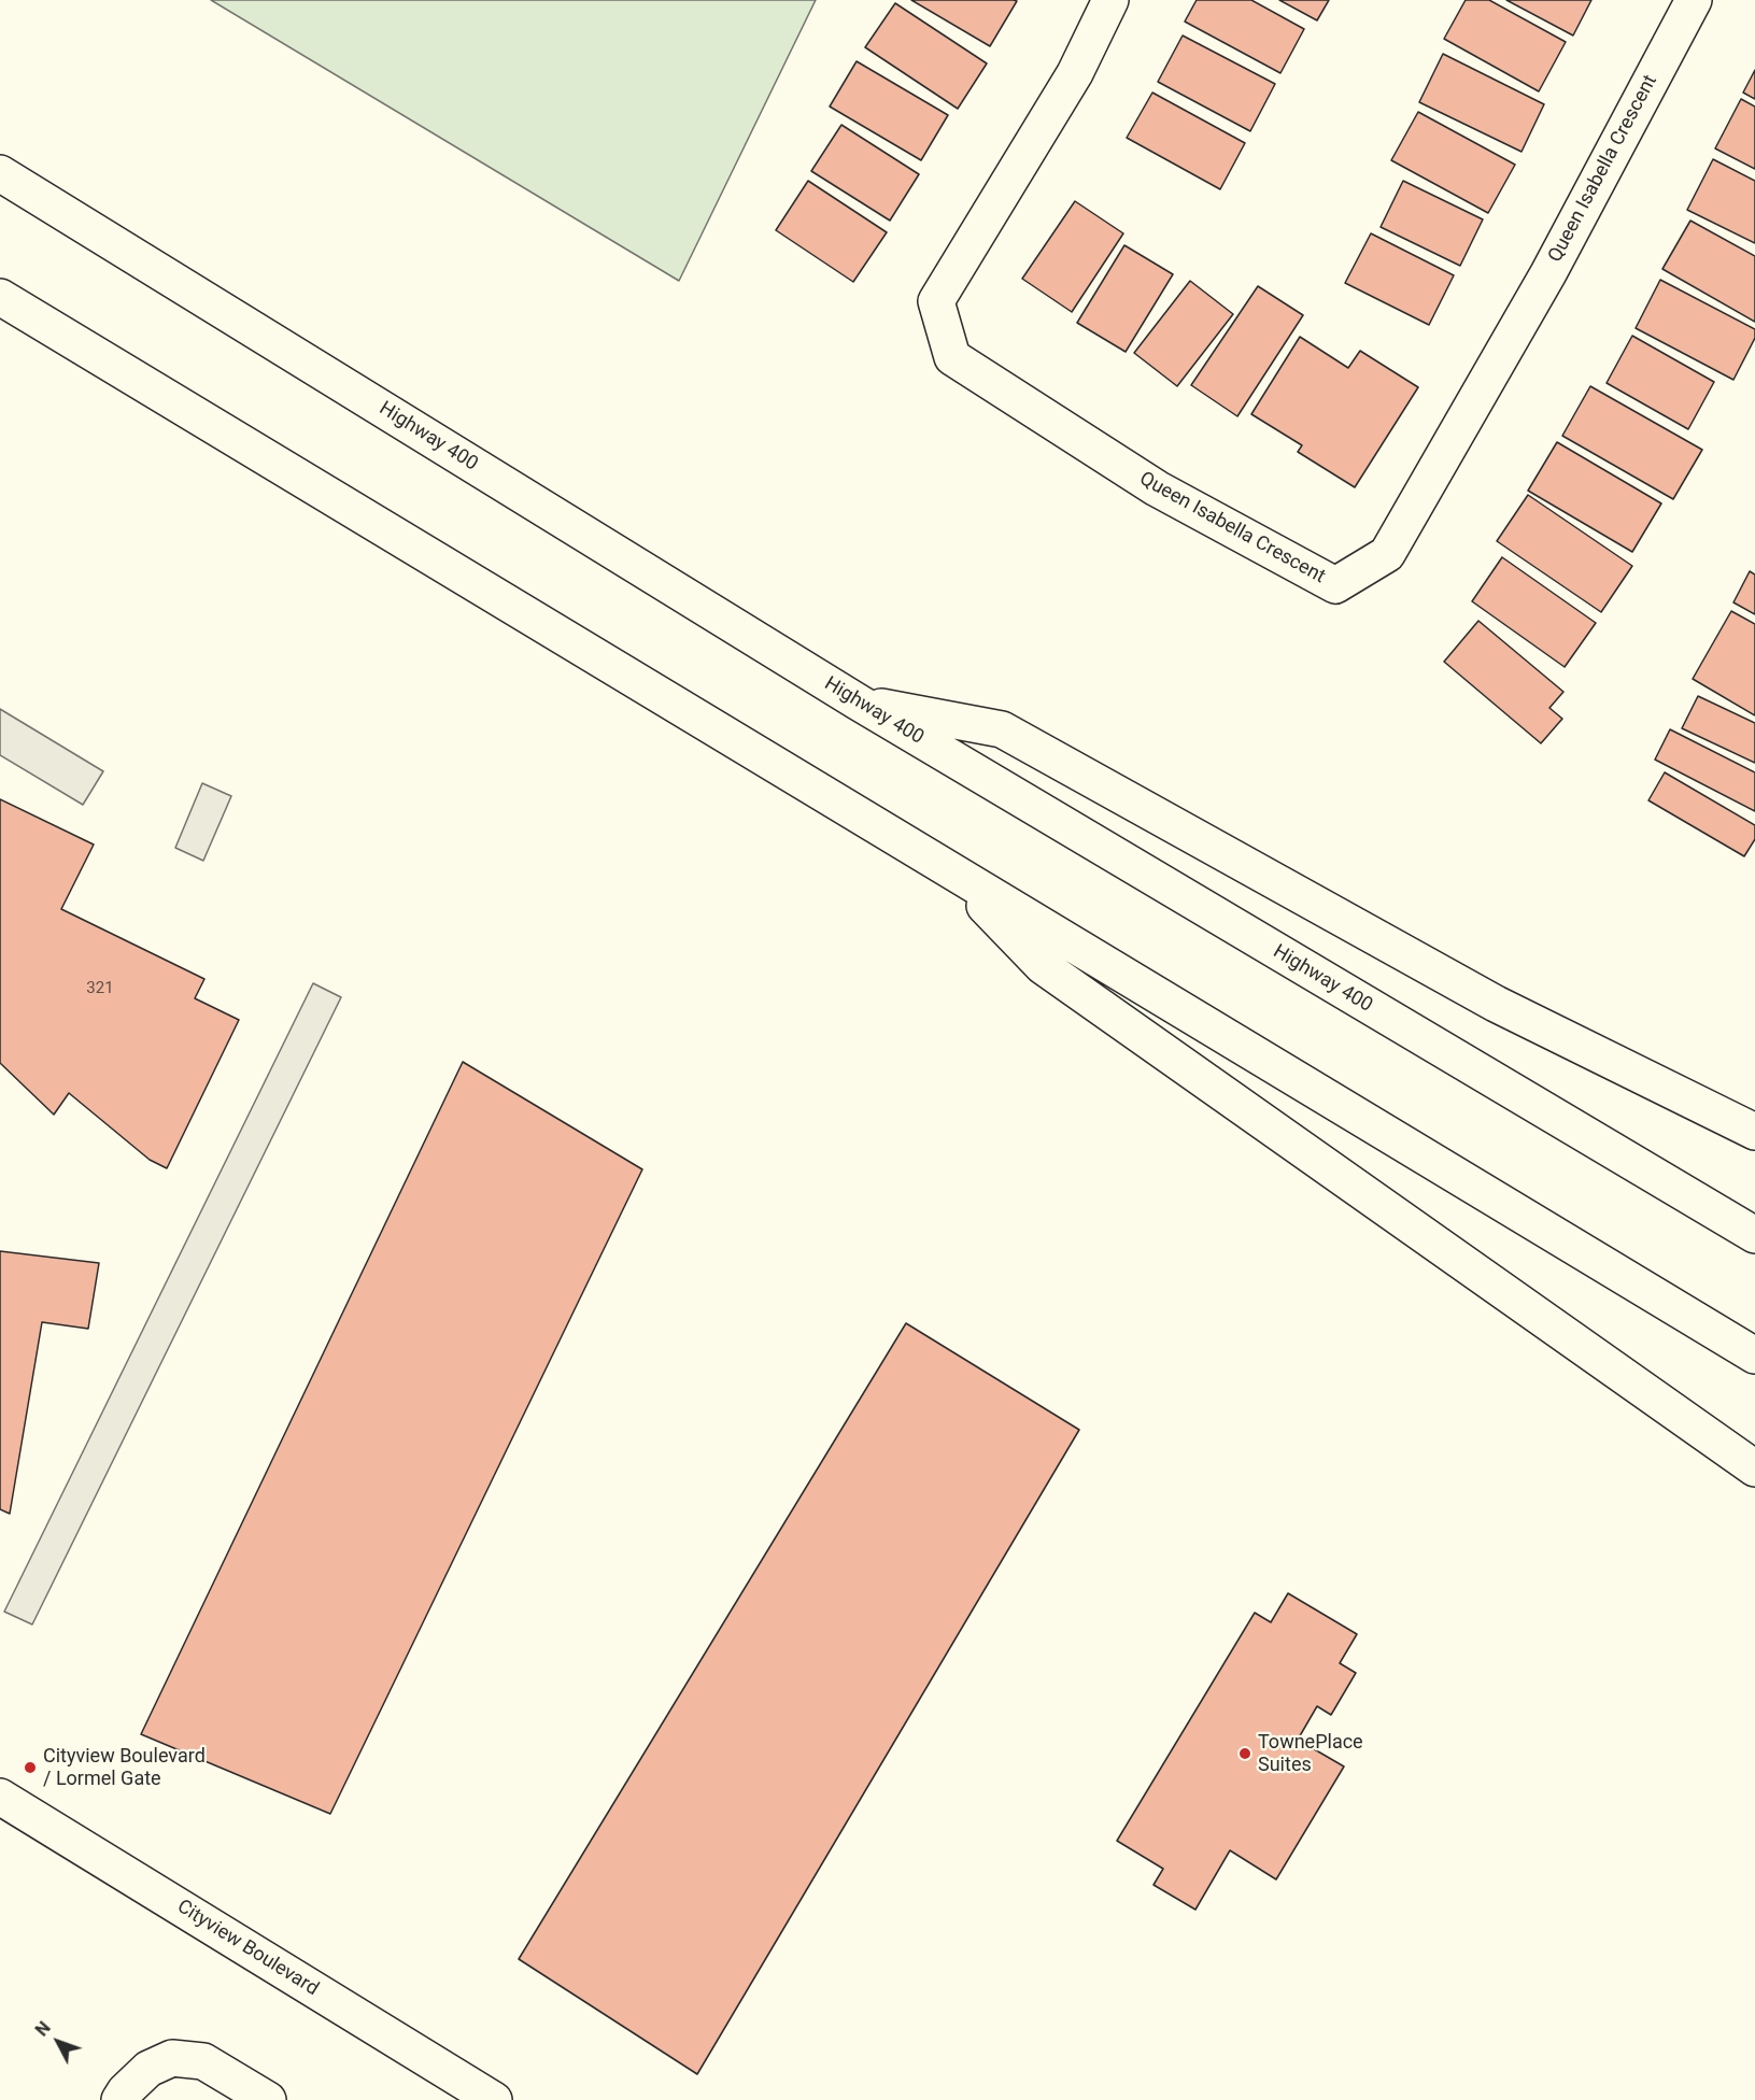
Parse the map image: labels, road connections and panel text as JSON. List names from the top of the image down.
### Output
{
  "streets": {
    "main road": ["Queen Isabella Crescent", "Highway 400", "Cityview Boulevard"]
  },
  "places": ["TownePlace Suites", "Cityview Boulevard / Lormel Gate"],
  "house_numbers": ["321"],
  "north": "top left"
}
